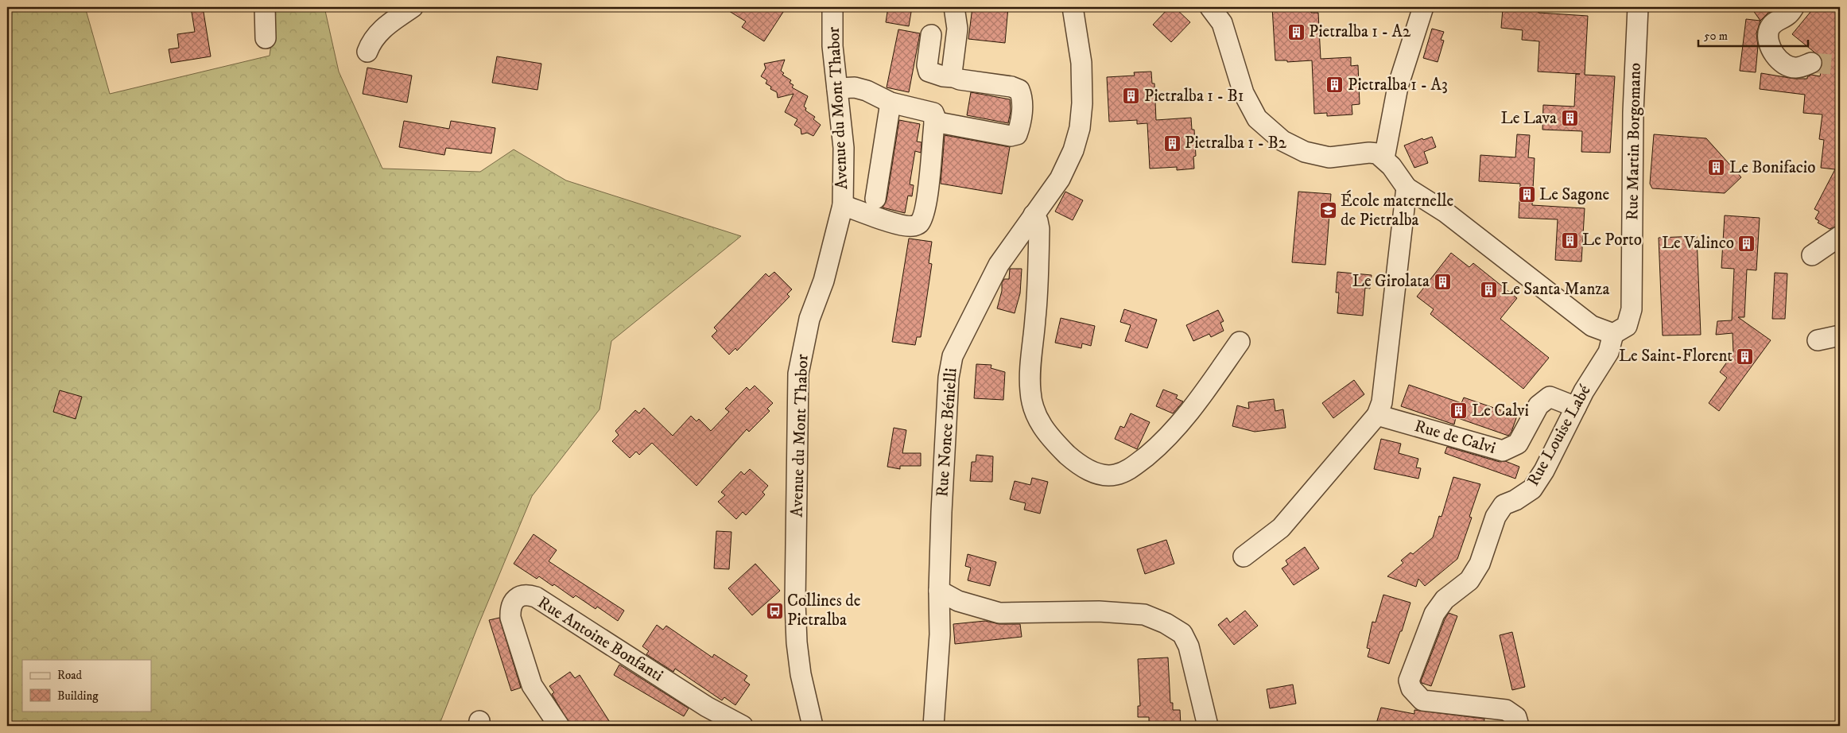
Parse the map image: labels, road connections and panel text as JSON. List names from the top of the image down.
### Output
{
  "streets": {
    "street": [
      "Avenue du Mont Thabor",
      "Rue Martin Borgomano",
      "Rue Nonce Bénielli",
      "Rue Louise Labé",
      "Rue de Calvi",
      "Rue Antoine Bonfanti"
    ]
  },
  "crossings": [
    ["Rue Martin Borgomano", "Rue Louise Labé"],
    ["Rue Louise Labé", "Rue de Calvi"]
  ],
  "places": {
    "building": [
      "Pietralba 1 - A2",
      "Pietralba 1 - A3",
      "Pietralba 1 - B1",
      "Le Lava",
      "Pietralba 1 - B2",
      "Le Bonifacio",
      "Le Sagone",
      "Le Porto",
      "Le Valinco",
      "Le Girolata",
      "Le Santa Manza",
      "Le Saint-Florent",
      "Le Calvi"
    ],
    "school or university": ["École maternelle de Pietralba"],
    "bus stop": ["Collines de Pietralba"]
  },
  "legend": ["Road", "Building"],
  "scale_bar": "50 m"
}
